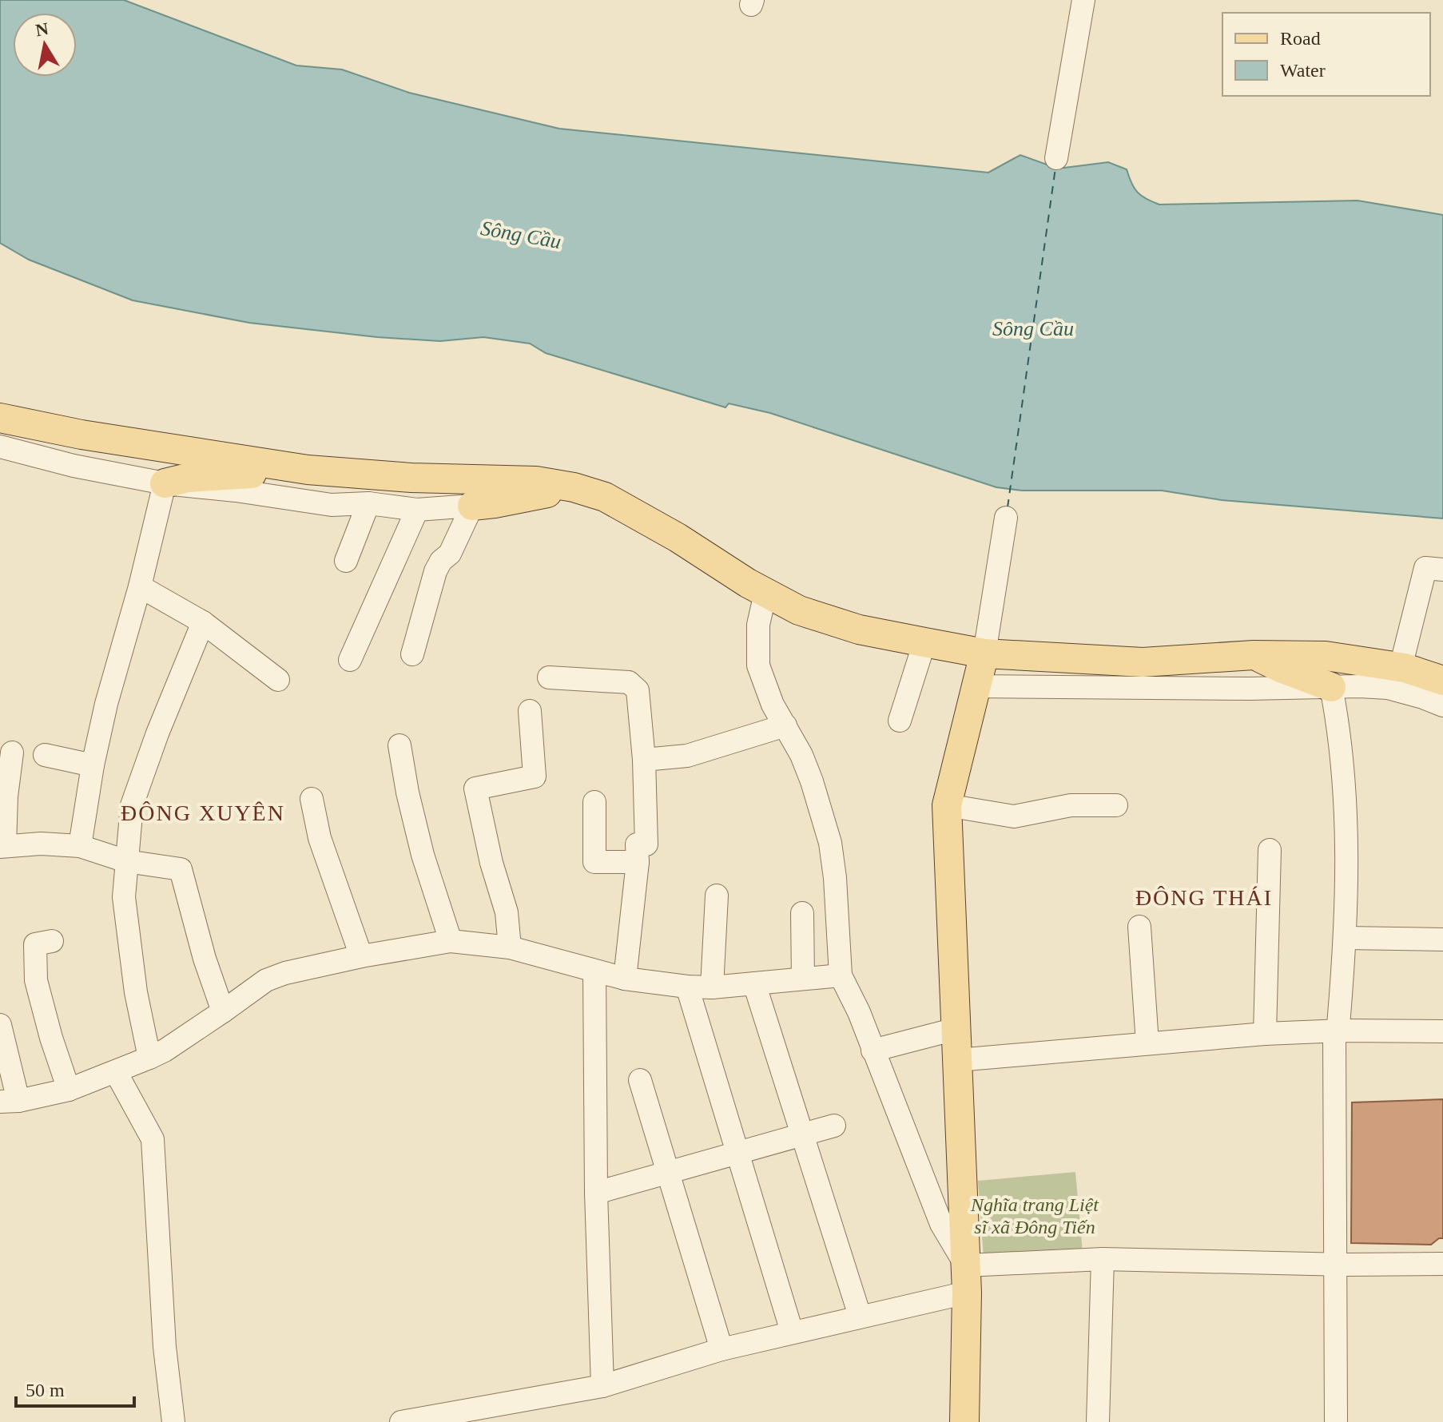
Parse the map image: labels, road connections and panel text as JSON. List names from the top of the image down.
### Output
{
  "districts": ["ĐÔNG XUYÊN", "ĐÔNG THÁI"],
  "water": ["Sông Cầu"],
  "parks": ["Nghĩa trang Liệt sĩ xã Đông Tiến"],
  "legend": ["Road", "Water"],
  "scale_bar": "50 m",
  "north": "top"
}
